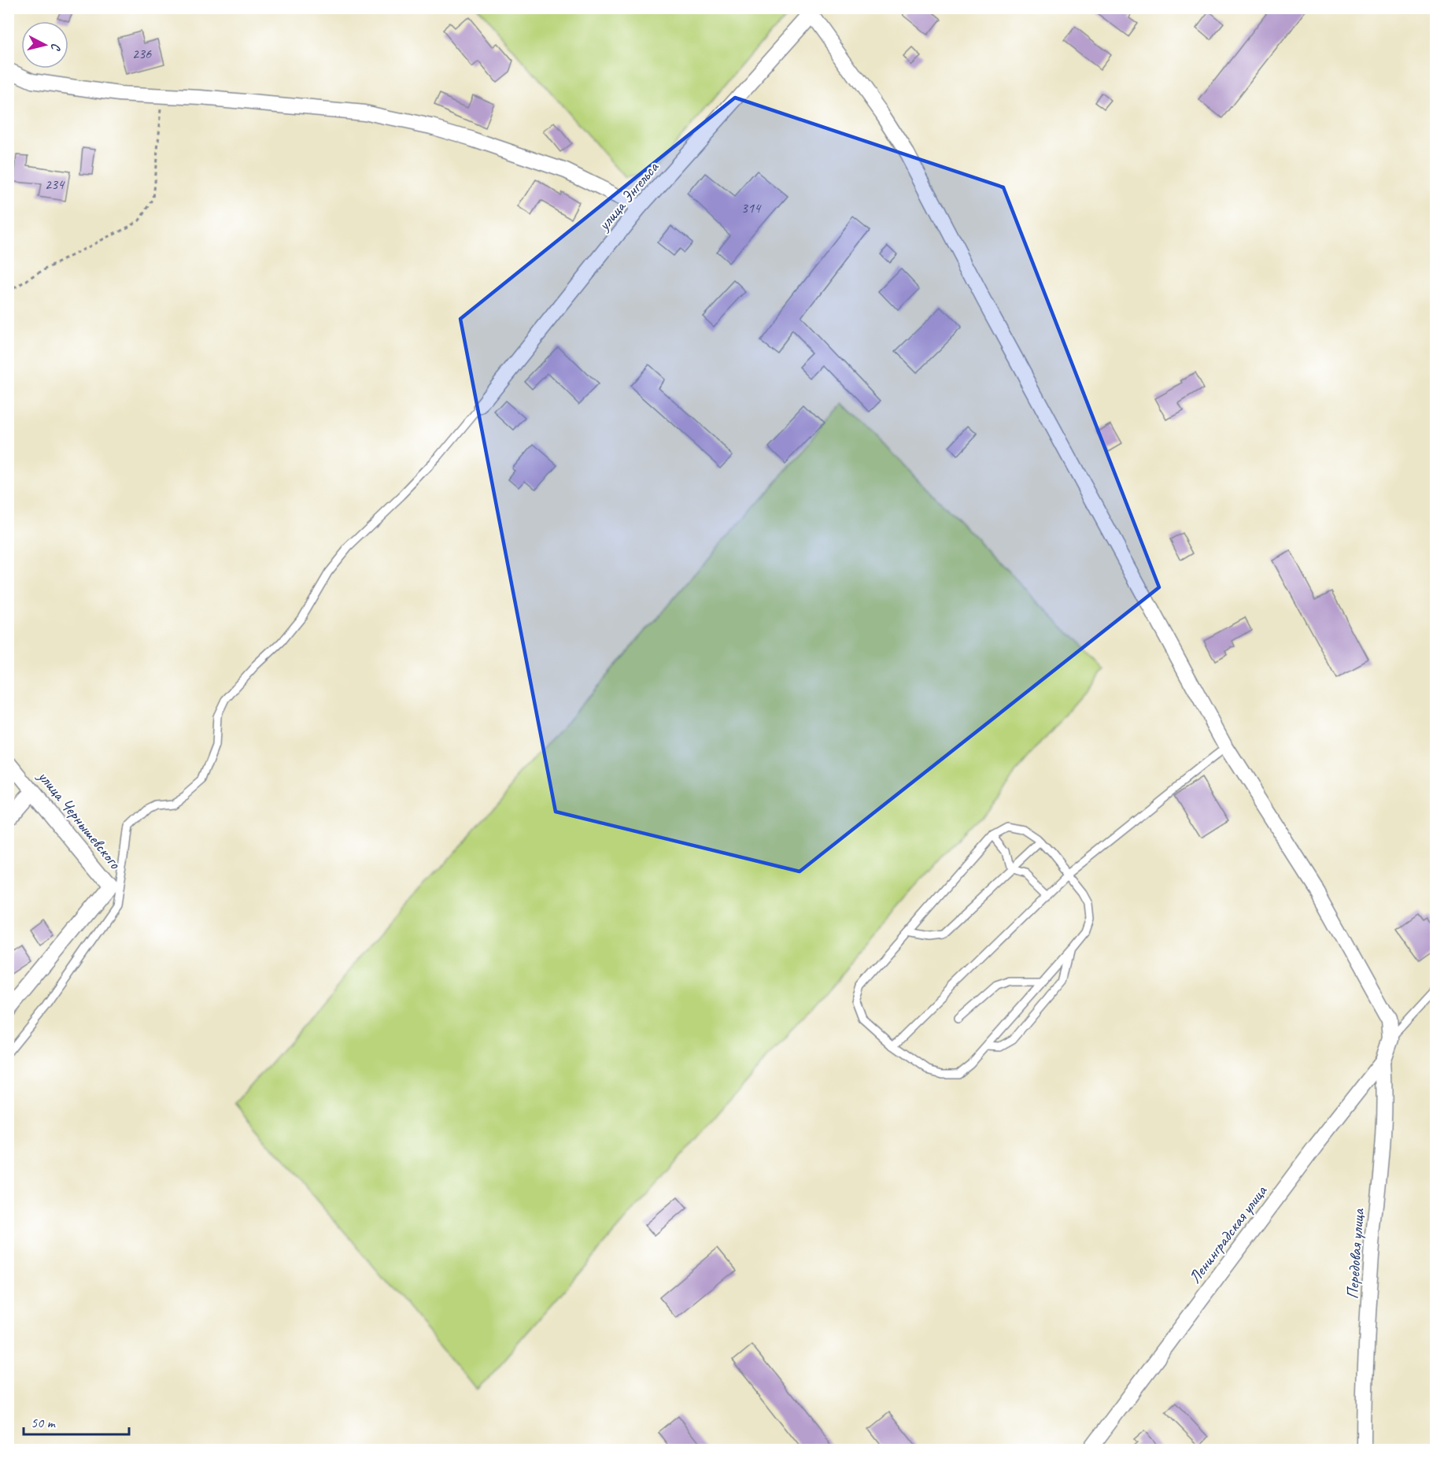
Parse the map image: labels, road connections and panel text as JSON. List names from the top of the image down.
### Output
{
  "streets": {
    "street": [
      "улица Энгельса",
      "улица Чернышевского",
      "Ленинградская улица",
      "Передовая улица"
    ]
  },
  "crossings": [
    ["Ленинградская улица", "Передовая улица"]
  ],
  "house_numbers": ["236", "234", "314"],
  "scale_bar": "50 m",
  "north": "right"
}
